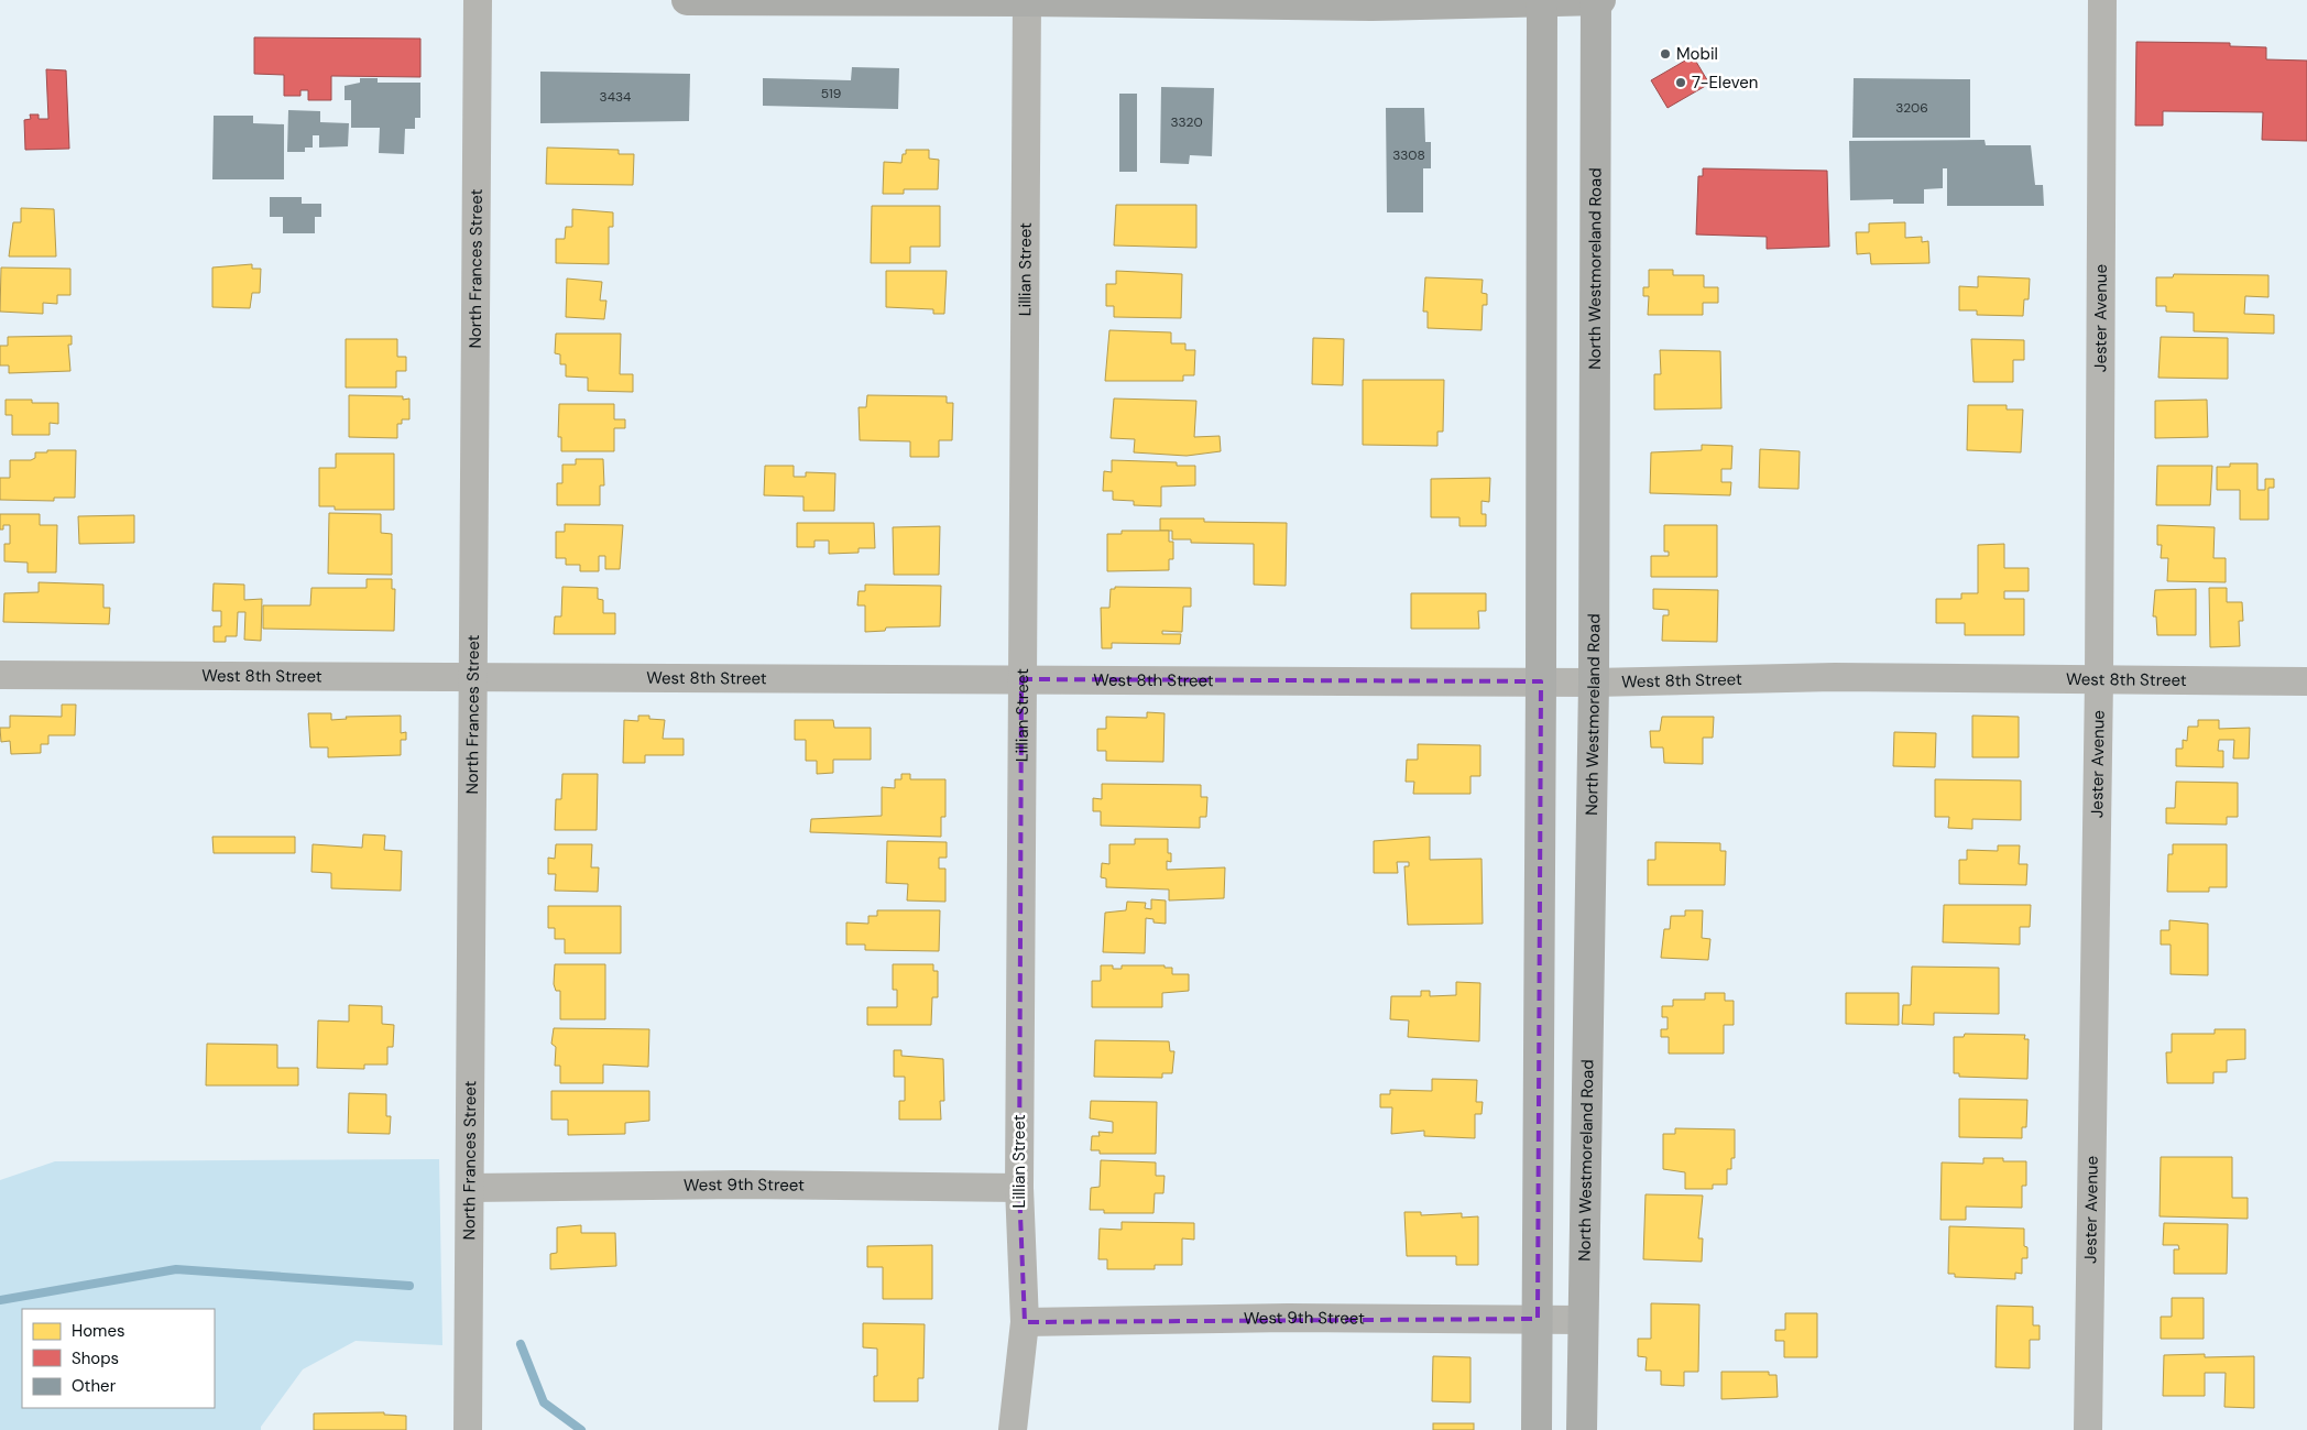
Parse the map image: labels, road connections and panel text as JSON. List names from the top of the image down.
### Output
{
  "streets": {
    "main road": ["North Westmoreland Road"],
    "street": [
      "North Frances Street",
      "Lillian Street",
      "Jester Avenue",
      "West 8th Street",
      "West 9th Street"
    ]
  },
  "crossings": [
    ["North Frances Street", "West 8th Street"],
    ["North Frances Street", "West 9th Street"],
    ["Lillian Street", "West 8th Street"],
    ["Lillian Street", "West 9th Street"],
    ["North Westmoreland Road", "West 8th Street"],
    ["North Westmoreland Road", "West 9th Street"],
    ["Jester Avenue", "West 8th Street"]
  ],
  "places": ["Mobil", "7-Eleven"],
  "house_numbers": [
    "519",
    "3434",
    "3206",
    "3320",
    "3308"
  ],
  "legend": ["Homes", "Shops", "Other"]
}
